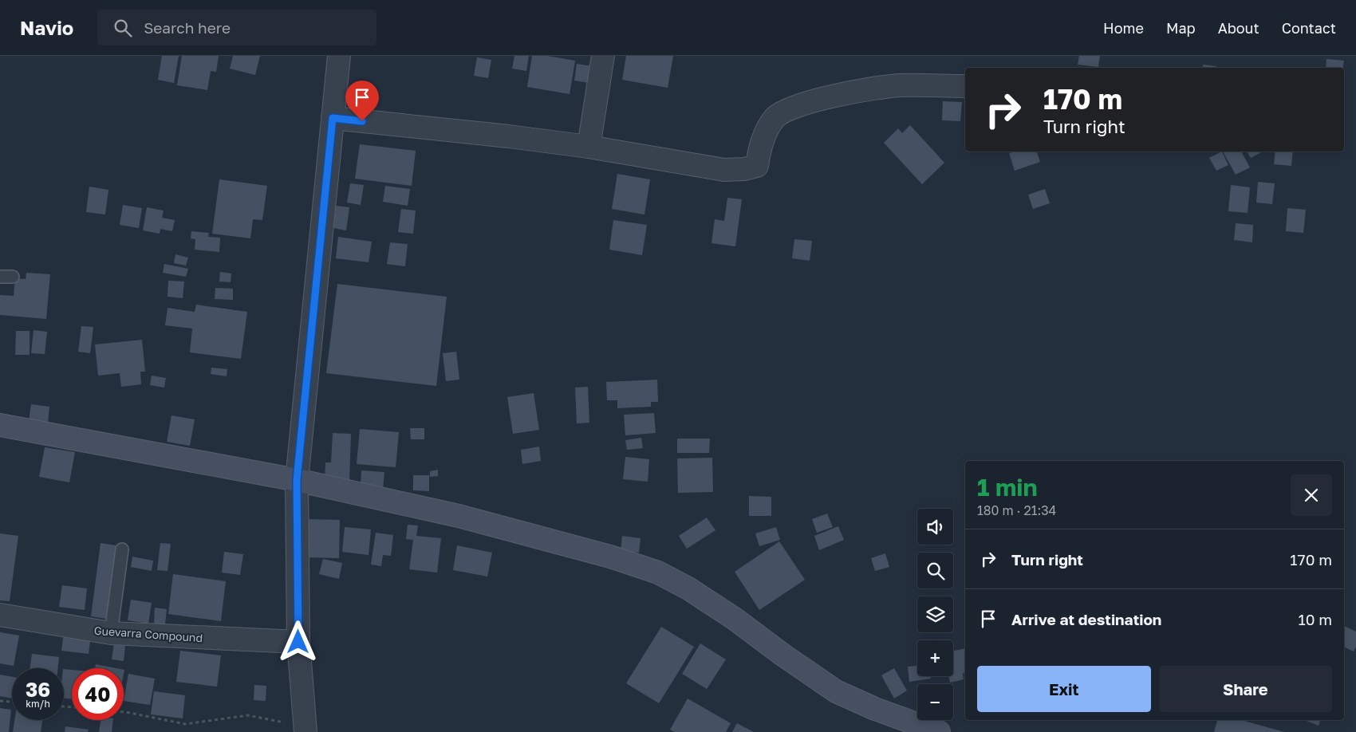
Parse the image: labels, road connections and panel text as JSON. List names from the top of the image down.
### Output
{
  "streets": {
    "street": ["Guevarra Compound"]
  },
  "page": {
    "header": "Navio",
    "search": "Search here",
    "nav": [
      "Home",
      "Map",
      "About",
      "Contact"
    ],
    "turn": ["170 m", "Turn right"],
    "heading": ["1 min", "180 m · 21:34"],
    "map_buttons": ["+", "−"],
    "list": [
      {
        "name": "Turn right",
        "value": "170 m"
      },
      {
        "name": "Arrive at destination",
        "value": "10 m"
      }
    ],
    "buttons": ["Exit", "Share"],
    "speed": "36 km/h",
    "limit": "40"
  }
}
